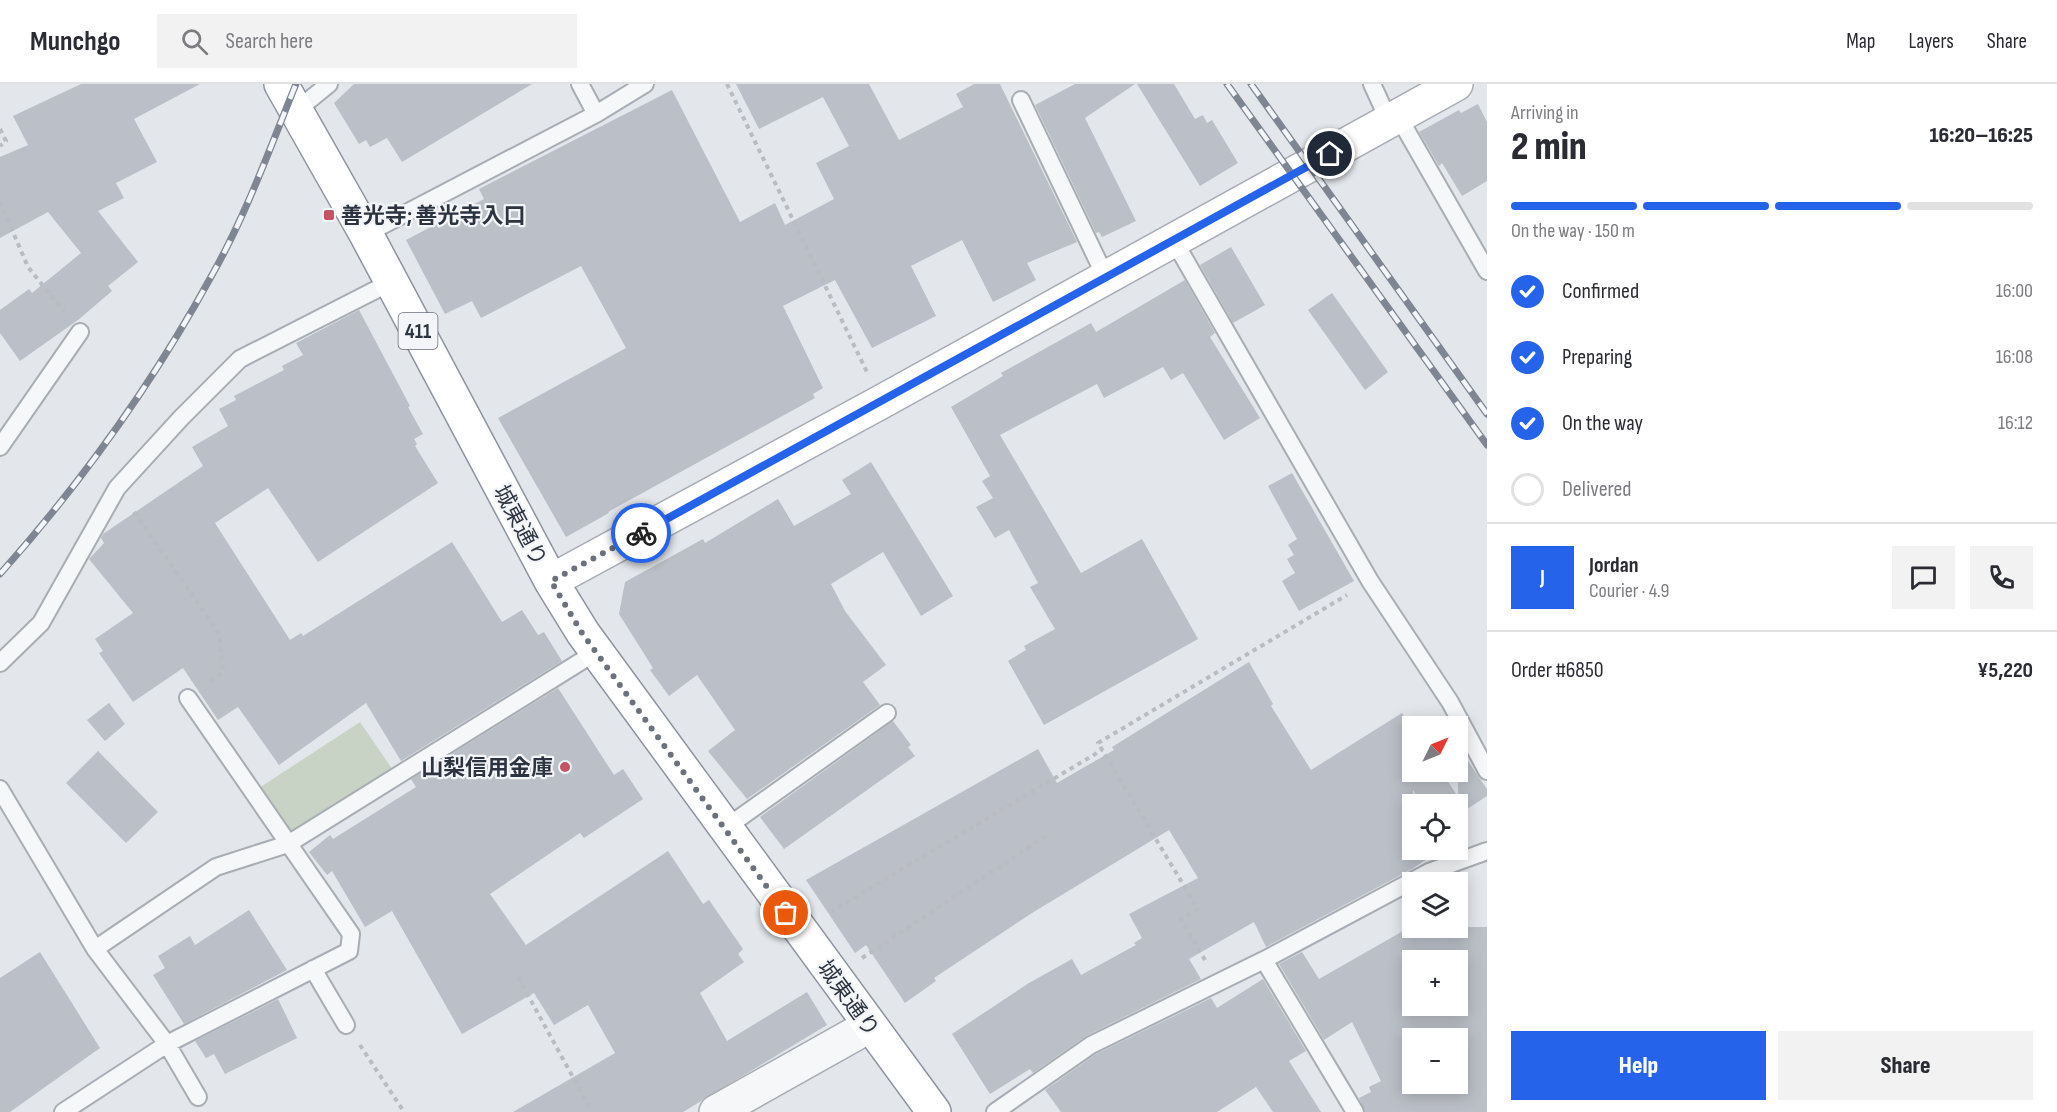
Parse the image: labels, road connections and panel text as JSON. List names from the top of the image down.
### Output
{
  "streets": {
    "main road": ["411", "城東通り"]
  },
  "places": {
    "transit": ["善光寺; 善光寺入口"],
    "other": ["山梨信用金庫"]
  },
  "north": "top right",
  "page": {
    "header": "Munchgo",
    "search": "Search here",
    "nav": ["Map", "Layers", "Share"],
    "heading": ["2 min", "Arriving in", "16:20–16:25"],
    "panel": [
      "Jordan",
      "Courier · 4.9",
      "Order #6850",
      "¥5,220"
    ],
    "bar": "On the way · 150 m",
    "list": [
      ["Confirmed", "16:00"],
      ["Preparing", "16:08"],
      ["On the way", "16:12"],
      "Delivered"
    ],
    "round": "J",
    "map_buttons": ["+", "−"],
    "buttons": ["Help", "Share"]
  }
}
